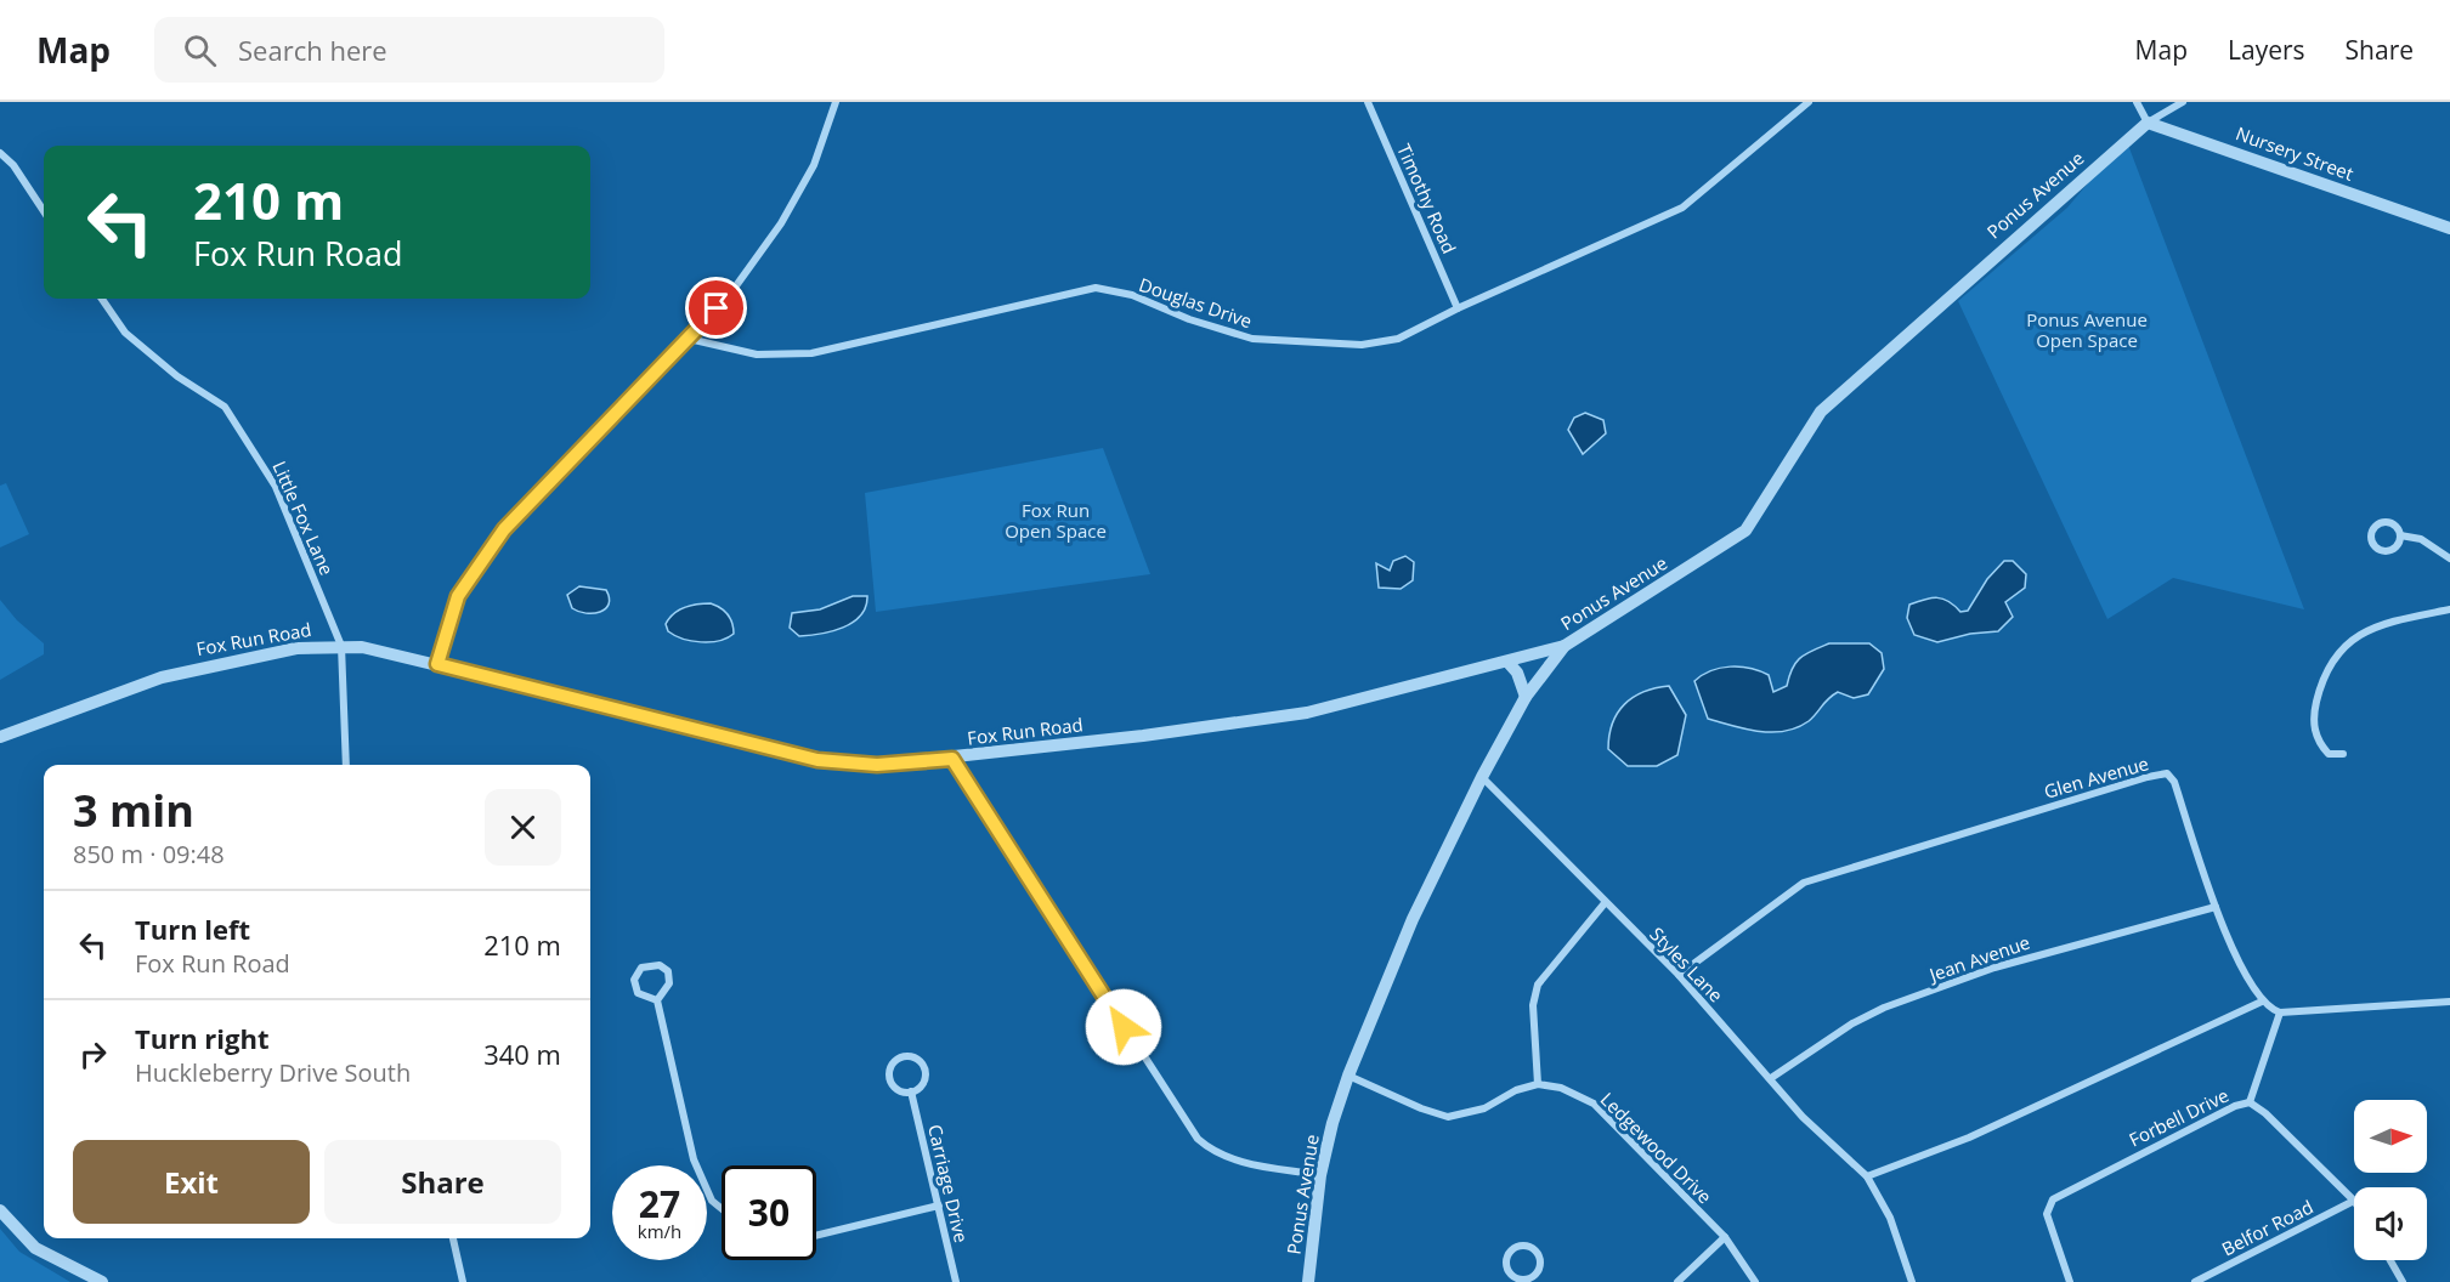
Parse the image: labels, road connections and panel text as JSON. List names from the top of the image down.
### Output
{
  "streets": {
    "street": [
      "Nursery Street",
      "Ponus Avenue",
      "Timothy Road",
      "Douglas Drive",
      "Little Fox Lane",
      "Fox Run Road",
      "Glen Avenue",
      "Jean Avenue",
      "Styles Lane",
      "Forbell Drive",
      "Ledgewood Drive",
      "Carriage Drive",
      "Belfor Road"
    ]
  },
  "crossings": [
    ["Nursery Street", "Ponus Avenue"],
    ["Ponus Avenue", "Fox Run Road"],
    ["Ponus Avenue", "Styles Lane"],
    ["Timothy Road", "Douglas Drive"],
    ["Little Fox Lane", "Fox Run Road"],
    ["Glen Avenue", "Jean Avenue"],
    ["Glen Avenue", "Styles Lane"],
    ["Jean Avenue", "Styles Lane"],
    ["Forbell Drive", "Belfor Road"]
  ],
  "parks": ["Ponus Avenue Open Space", "Fox Run Open Space"],
  "north": "right",
  "page": {
    "header": "Map",
    "search": "Search here",
    "nav": ["Map", "Layers", "Share"],
    "turn": ["210 m", "Fox Run Road"],
    "heading": ["3 min", "850 m · 09:48"],
    "list": [
      {
        "name": "Turn left",
        "note": "Fox Run Road",
        "value": "210 m"
      },
      {
        "name": "Turn right",
        "note": "Huckleberry Drive South",
        "value": "340 m"
      }
    ],
    "buttons": ["Exit", "Share"],
    "speed": "27 km/h",
    "limit": "30"
  }
}
